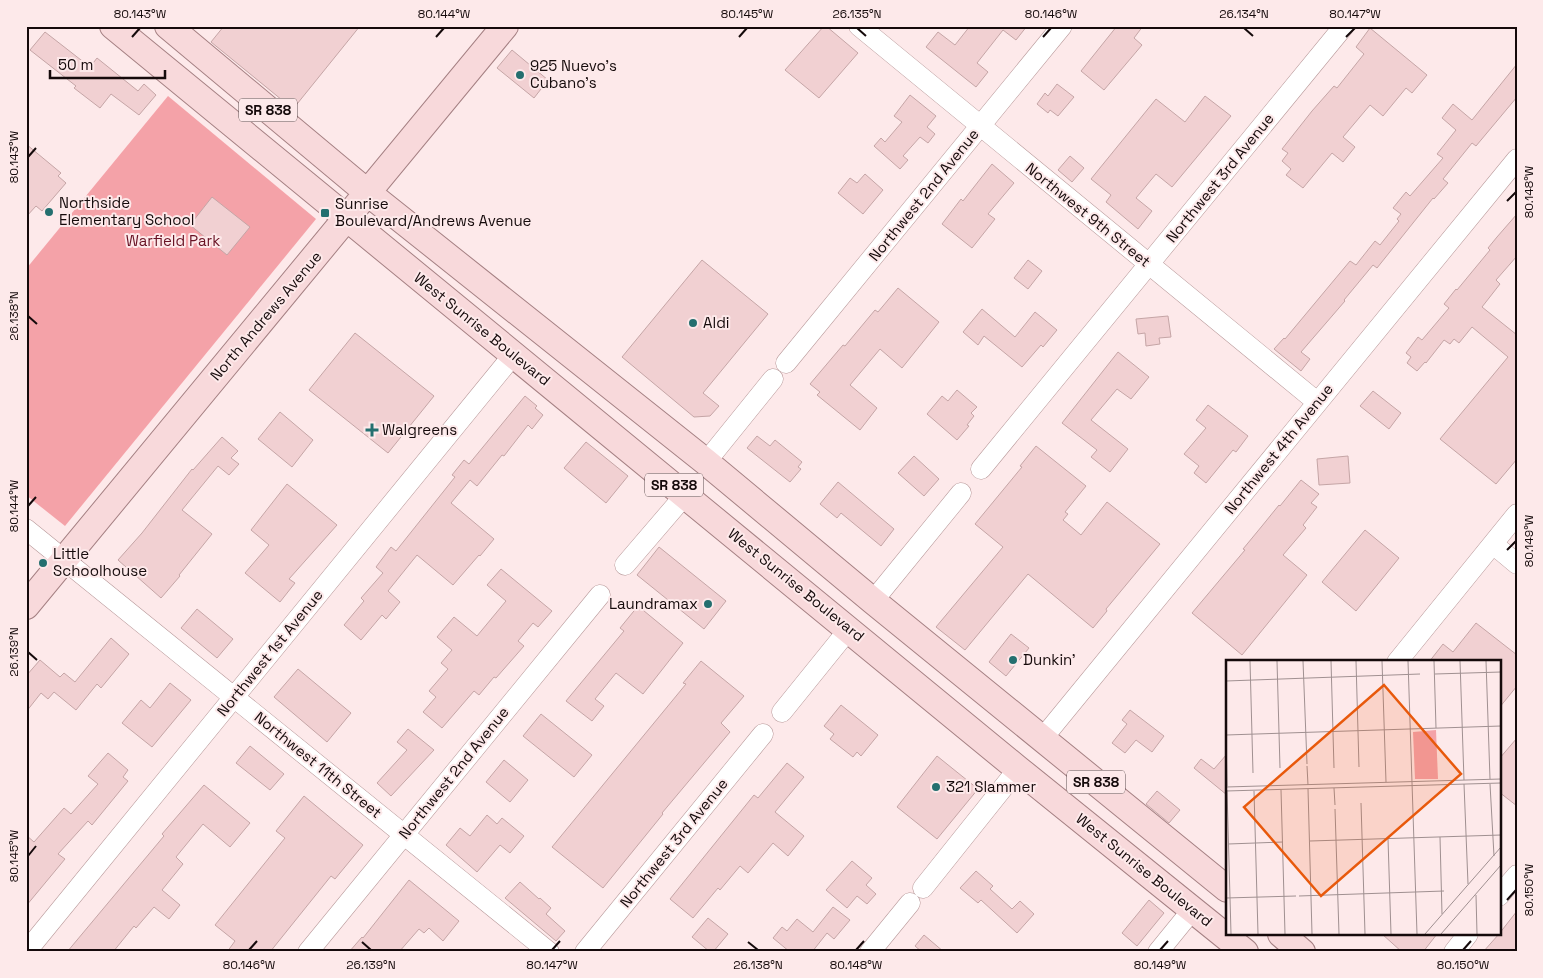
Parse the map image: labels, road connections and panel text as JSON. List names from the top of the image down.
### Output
{
  "streets": {
    "main road": ["SR 838", "North Andrews Avenue", "West Sunrise Boulevard"],
    "street": [
      "Northwest 3rd Avenue",
      "Northwest 2nd Avenue",
      "Northwest 9th Street",
      "Northwest 4th Avenue",
      "Northwest 1st Avenue",
      "Northwest 11th Street"
    ]
  },
  "crossings": [
    ["SR 838", "North Andrews Avenue"],
    ["SR 838", "West Sunrise Boulevard"],
    ["SR 838", "Northwest 4th Avenue"],
    ["Northwest 3rd Avenue", "Northwest 9th Street"],
    ["Northwest 2nd Avenue", "Northwest 9th Street"],
    ["Northwest 2nd Avenue", "Northwest 11th Street"],
    ["Northwest 9th Street", "Northwest 4th Avenue"],
    ["North Andrews Avenue", "West Sunrise Boulevard"],
    ["North Andrews Avenue", "Northwest 11th Street"],
    ["West Sunrise Boulevard", "Northwest 1st Avenue"],
    ["Northwest 1st Avenue", "Northwest 11th Street"]
  ],
  "parks": ["Warfield Park"],
  "places": {
    "other": [
      "925 Nuevo's Cubano's",
      "Northside Elementary School",
      "Aldi",
      "Little Schoolhouse",
      "Laundramax",
      "Dunkin'",
      "321 Slammer"
    ],
    "transit": ["Sunrise Boulevard/Andrews Avenue"],
    "health": ["Walgreens"]
  },
  "scale_bar": "50 m",
  "coordinates": [
    "80.143°W",
    "80.144°W",
    "80.145°W",
    "26.135°N",
    "80.146°W",
    "26.134°N",
    "80.147°W",
    "80.148°W",
    "26.138°N",
    "80.149°W",
    "26.139°N",
    "80.150°W"
  ]
}
